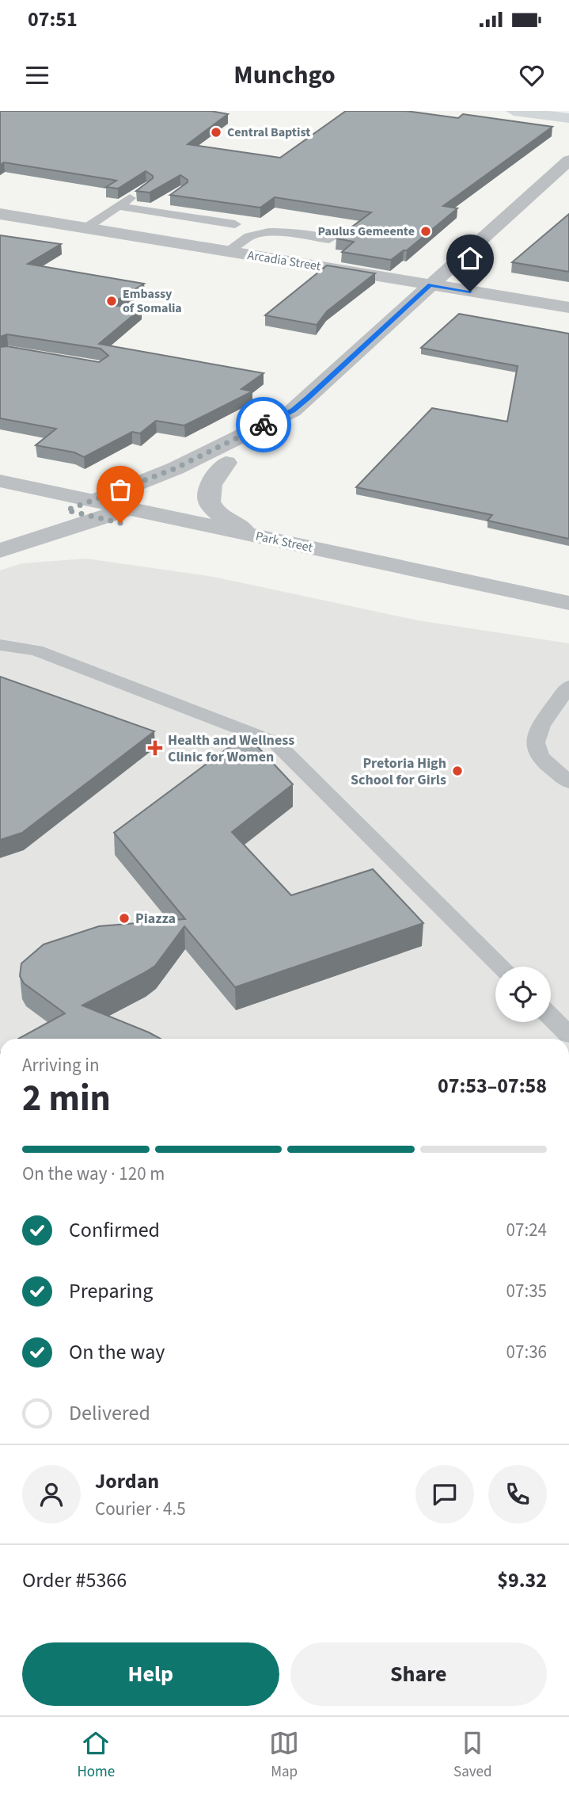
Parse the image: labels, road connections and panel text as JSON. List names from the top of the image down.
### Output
{
  "streets": {
    "street": ["Arcadia Street", "Park Street"]
  },
  "places": {
    "other": [
      "Central Baptist",
      "Paulus Gemeente",
      "Embassy of Somalia",
      "Pretoria High School for Girls",
      "Piazza"
    ],
    "health": ["Health and Wellness Clinic for Women"]
  },
  "page": {
    "status": "07:51",
    "header": "Munchgo",
    "heading": ["2 min", "Arriving in", "07:53–07:58"],
    "panel": [
      "Jordan",
      "Courier · 4.5",
      "Order #5366",
      "$9.32"
    ],
    "bar": "On the way · 120 m",
    "list": [
      ["Confirmed", "07:24"],
      ["Preparing", "07:35"],
      ["On the way", "07:36"],
      "Delivered"
    ],
    "buttons": ["Help", "Share"],
    "tabs": ["Home", "Map", "Saved"]
  }
}
